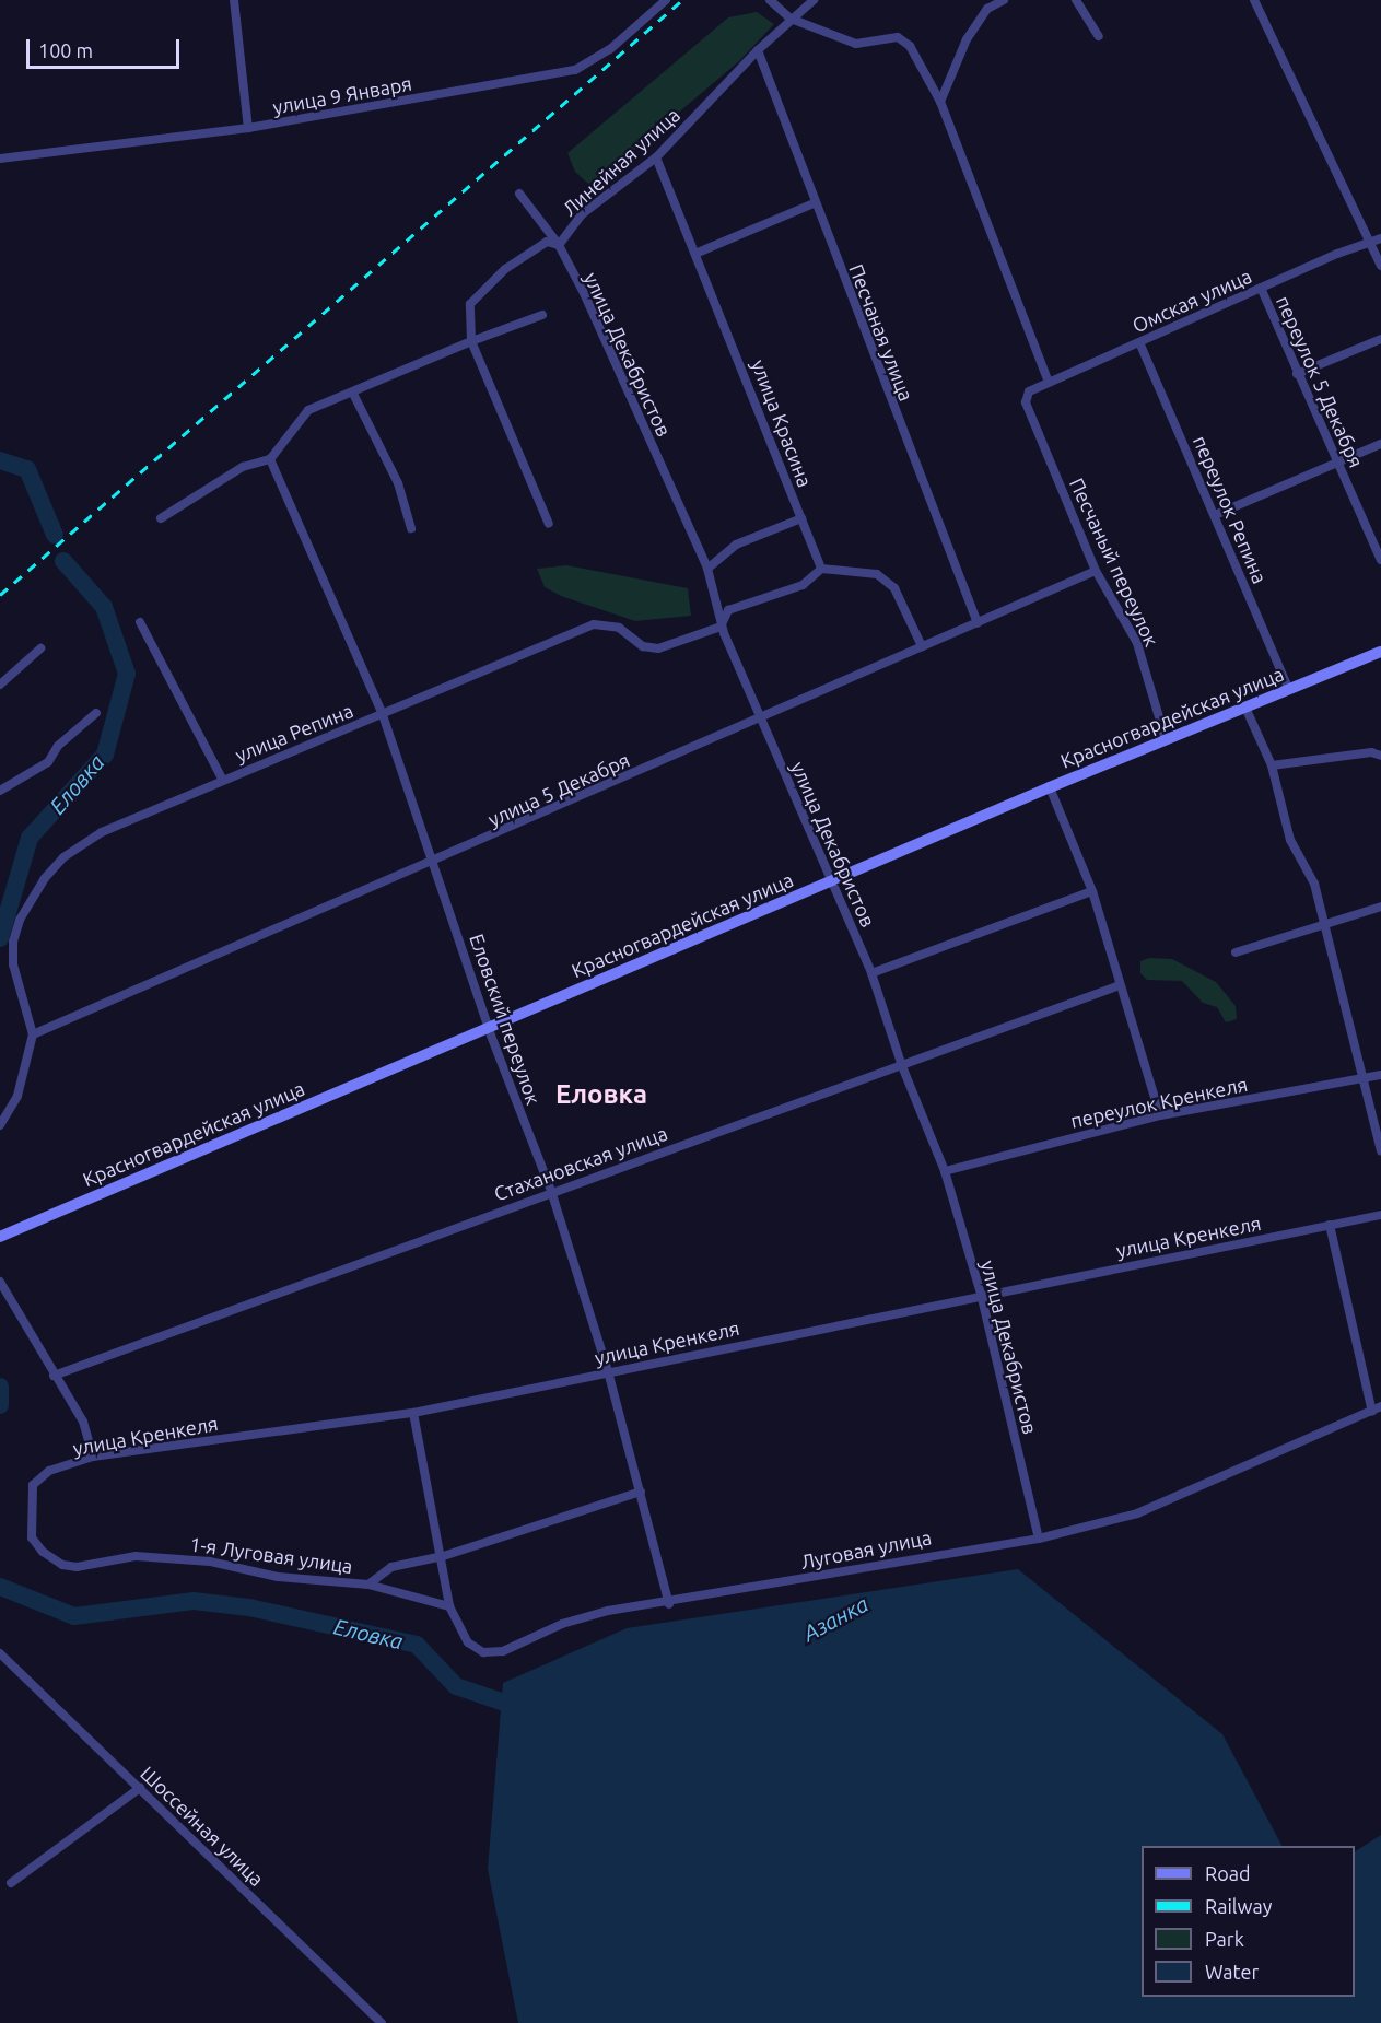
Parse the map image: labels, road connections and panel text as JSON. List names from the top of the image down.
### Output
{
  "streets": {
    "main road": ["Красногвардейская улица"],
    "street": [
      "улица 9 Января",
      "Линейная улица",
      "Омская улица",
      "Песчаная улица",
      "улица Декабристов",
      "переулок 5 Декабря",
      "улица Красина",
      "переулок Репина",
      "Песчаный переулок",
      "улица Репина",
      "улица 5 Декабря",
      "Еловский переулок",
      "переулок Кренкеля",
      "Стахановская улица",
      "улица Кренкеля",
      "Луговая улица",
      "1-я Луговая улица",
      "Шоссейная улица"
    ]
  },
  "crossings": [
    ["Линейная улица", "Песчаная улица"],
    ["Линейная улица", "улица Декабристов"],
    ["Линейная улица", "улица Красина"],
    ["Омская улица", "переулок 5 Декабря"],
    ["Омская улица", "переулок Репина"],
    ["Омская улица", "Песчаный переулок"],
    ["Песчаная улица", "улица 5 Декабря"],
    ["улица Декабристов", "Красногвардейская улица"],
    ["улица Декабристов", "улица Репина"],
    ["улица Декабристов", "улица 5 Декабря"],
    ["улица Декабристов", "переулок Кренкеля"],
    ["улица Декабристов", "Стахановская улица"],
    ["улица Декабристов", "улица Кренкеля"],
    ["улица Декабристов", "Луговая улица"],
    ["переулок Репина", "Красногвардейская улица"],
    ["Песчаный переулок", "Красногвардейская улица"],
    ["Песчаный переулок", "улица 5 Декабря"],
    ["Красногвардейская улица", "Еловский переулок"],
    ["улица Репина", "улица 5 Декабря"],
    ["улица Репина", "Еловский переулок"],
    ["улица 5 Декабря", "Еловский переулок"],
    ["Еловский переулок", "Стахановская улица"],
    ["Еловский переулок", "улица Кренкеля"],
    ["Еловский переулок", "Луговая улица"],
    ["Еловский переулок", "1-я Луговая улица"],
    ["улица Кренкеля", "Луговая улица"],
    ["улица Кренкеля", "1-я Луговая улица"],
    ["Луговая улица", "1-я Луговая улица"]
  ],
  "districts": ["Еловка"],
  "water": ["Еловка", "Азанка"],
  "legend": [
    "Road",
    "Railway",
    "Park",
    "Water"
  ],
  "scale_bar": "100 m"
}
